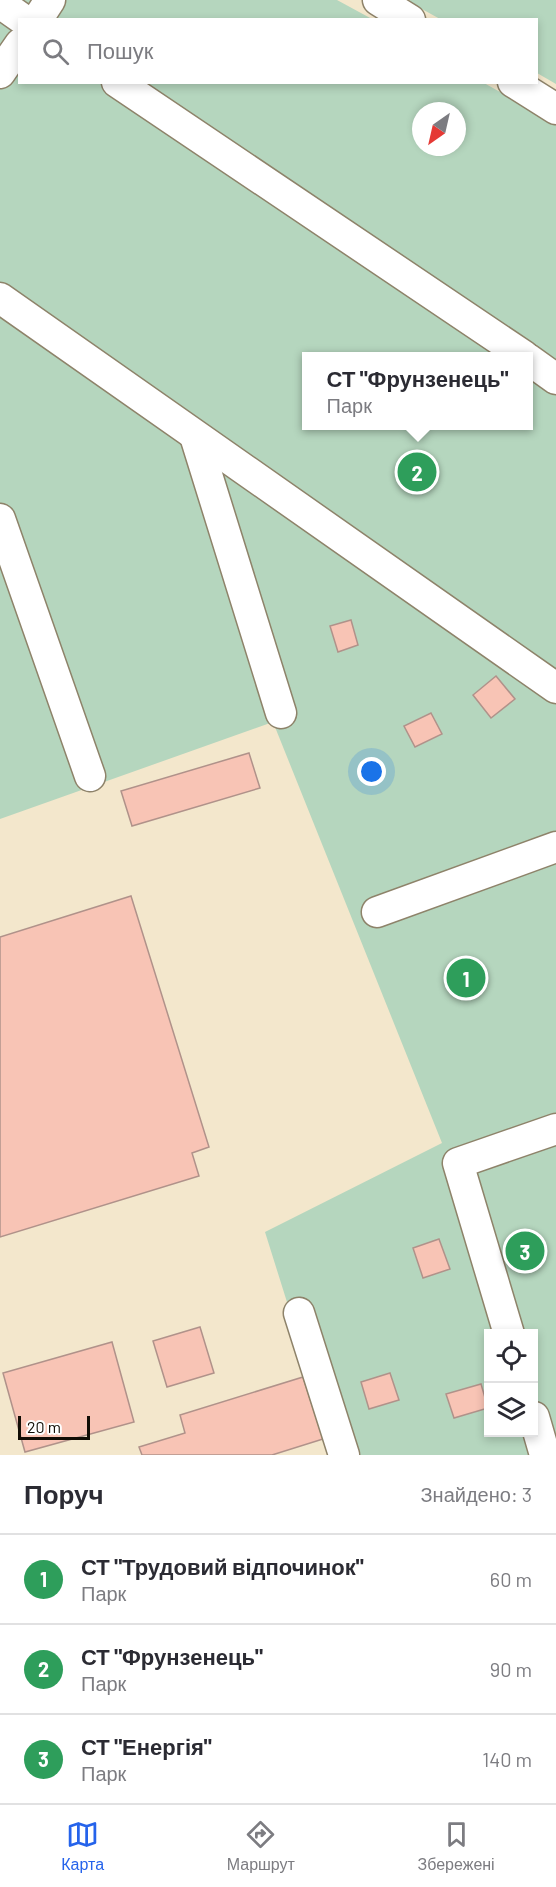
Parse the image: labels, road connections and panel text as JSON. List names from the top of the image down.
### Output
{
  "scale_bar": "20 m",
  "north": "bottom left",
  "page": {
    "search": "Пошук",
    "popup": ["СТ \"Фрунзенець\"", "Парк"],
    "pins": ["2", "1", "3"],
    "scale": "20 m",
    "heading": ["Поруч", "Знайдено: 3"],
    "list": [
      {
        "mark": "1",
        "name": "СТ \"Трудовий відпочинок\"",
        "note": "Парк",
        "value": "60 m"
      },
      {
        "mark": "2",
        "name": "СТ \"Фрунзенець\"",
        "note": "Парк",
        "value": "90 m"
      },
      {
        "mark": "3",
        "name": "СТ \"Енергія\"",
        "note": "Парк",
        "value": "140 m"
      }
    ],
    "nav": ["Карта", "Маршрут", "Збережені"]
  }
}
